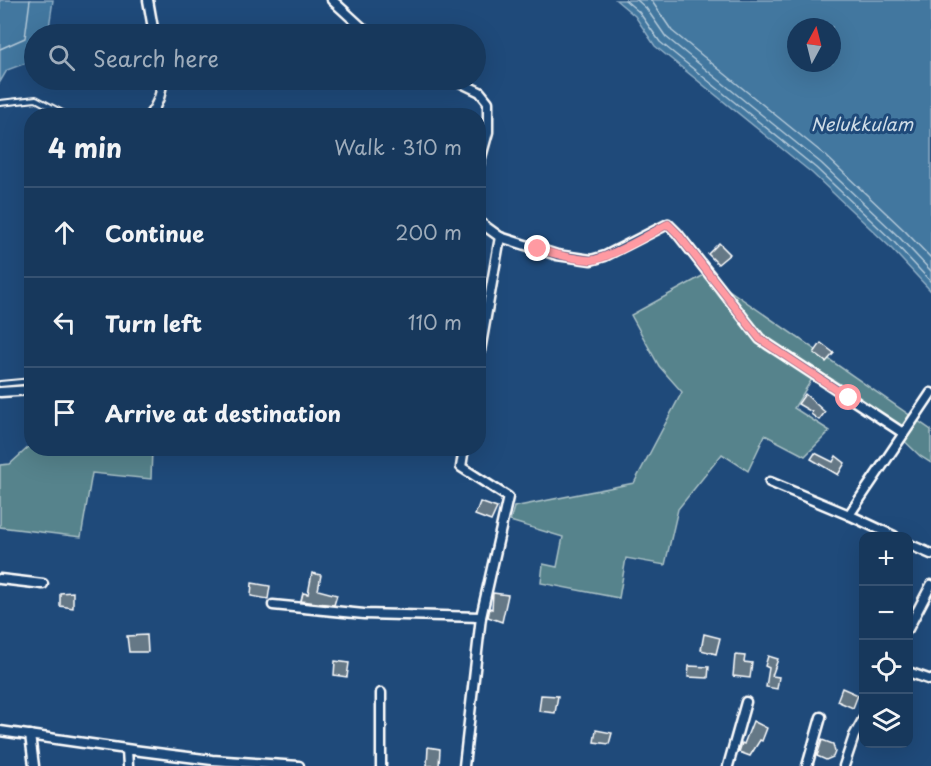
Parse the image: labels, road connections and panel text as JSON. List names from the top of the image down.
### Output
{
  "water": ["Nelukkulam"],
  "north": "top",
  "page": {
    "search": "Search here",
    "heading": ["4 min", "Walk · 310 m"],
    "list": [
      ["Continue", "200 m"],
      ["Turn left", "110 m"],
      "Arrive at destination"
    ],
    "map_buttons": ["+", "−"]
  }
}
